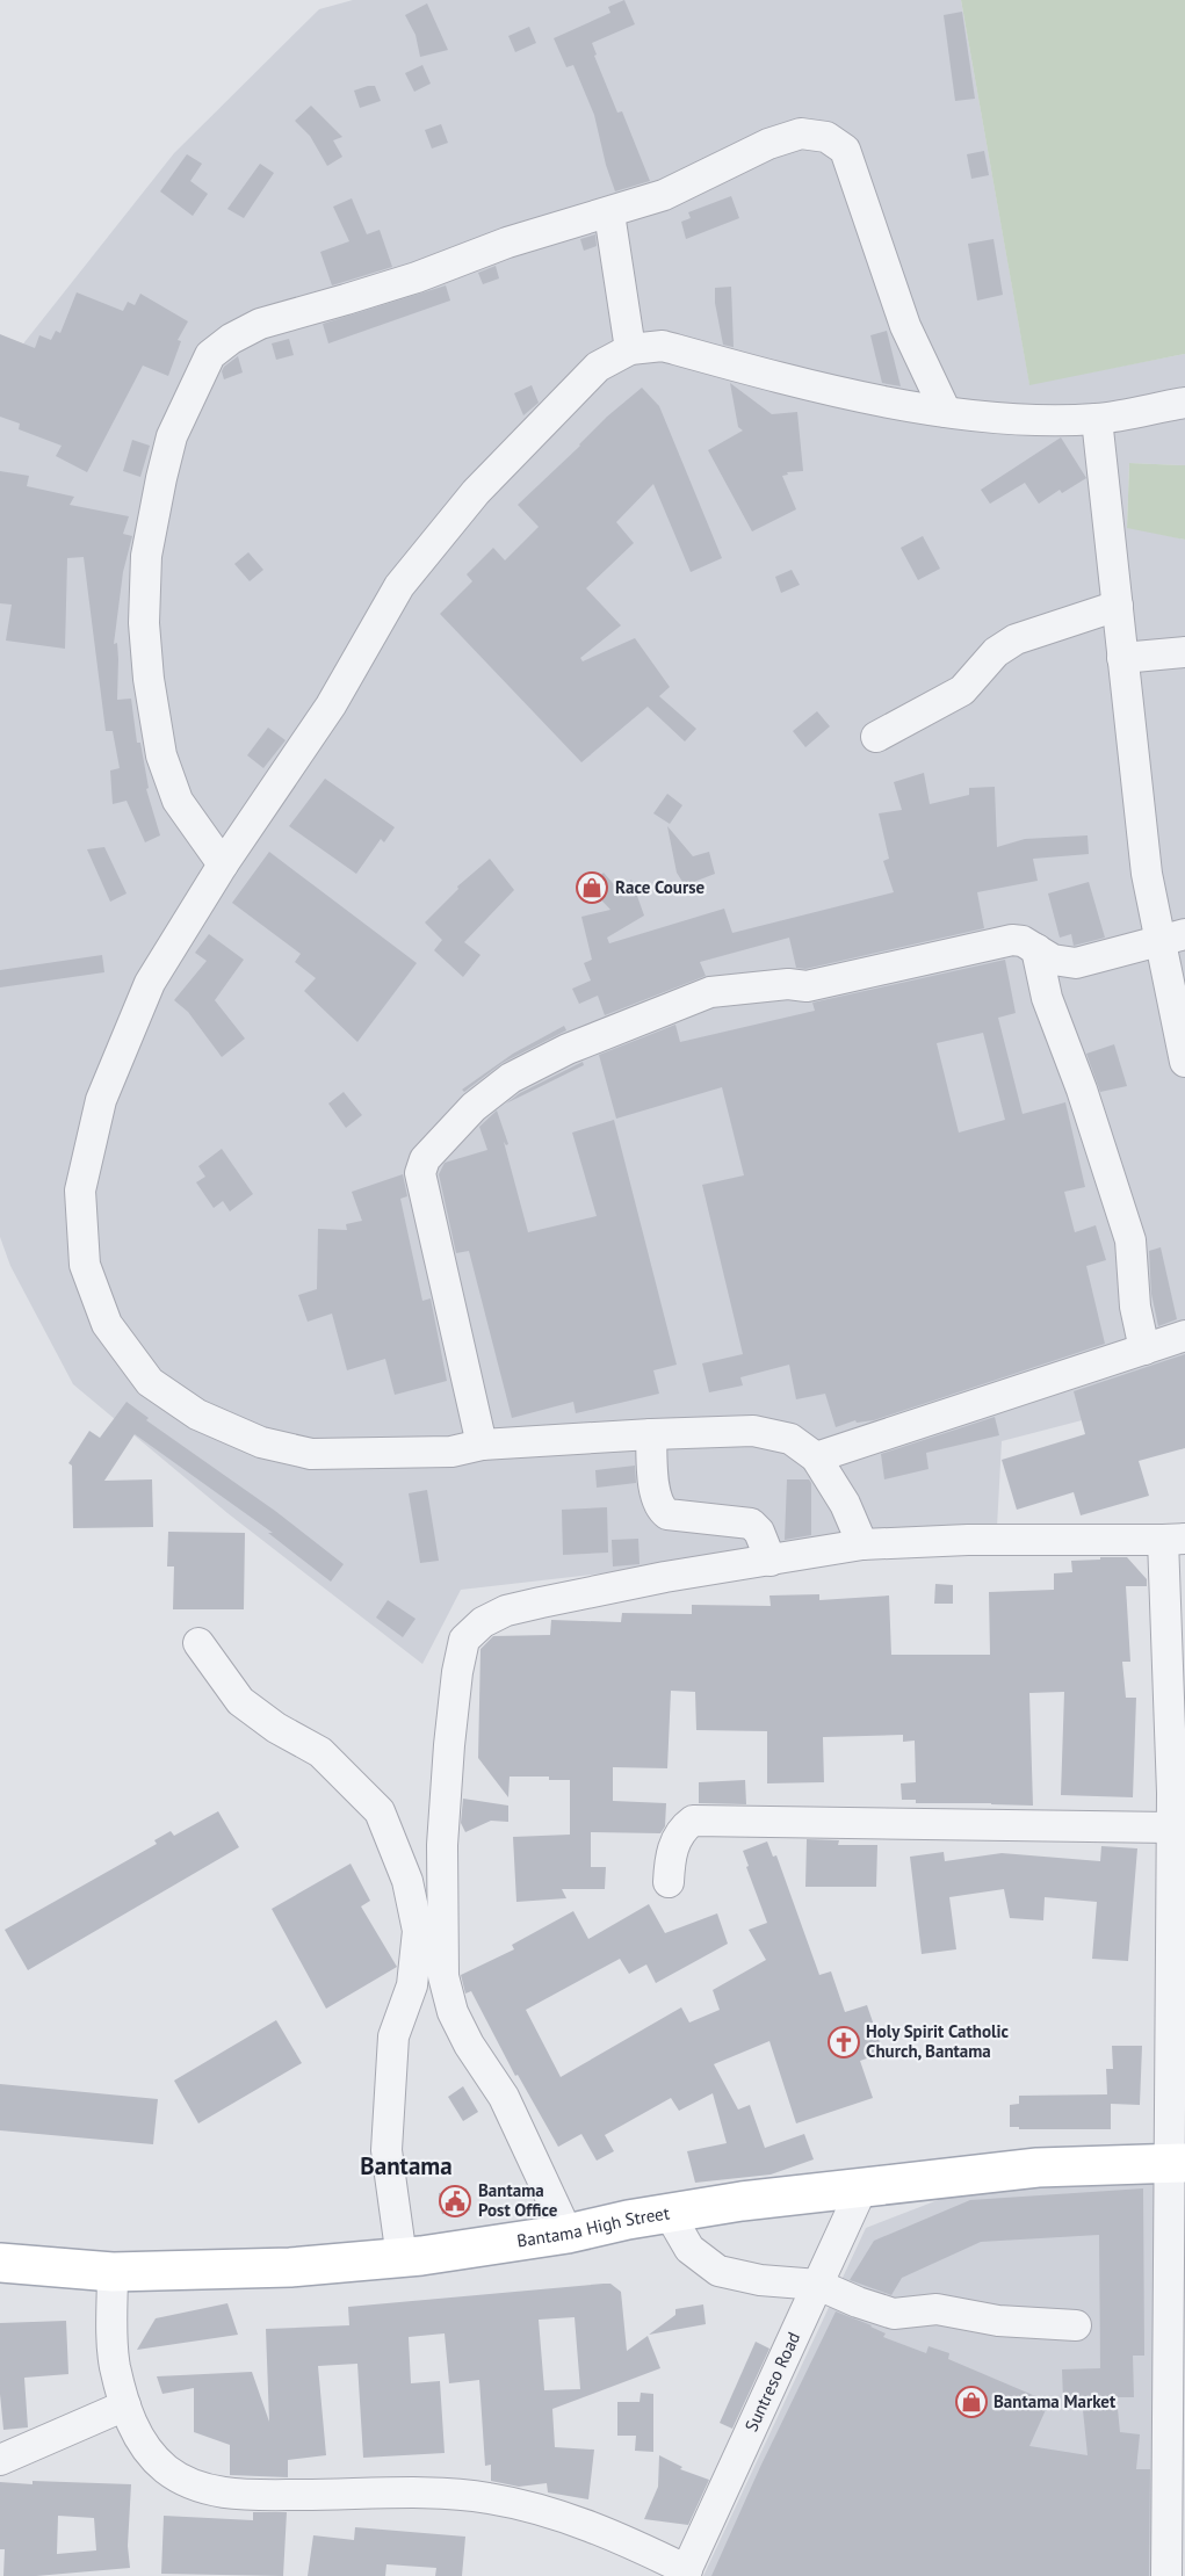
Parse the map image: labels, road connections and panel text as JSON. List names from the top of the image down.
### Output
{
  "streets": {
    "main road": ["Bantama High Street"],
    "street": ["Suntreso Road"]
  },
  "crossings": [
    ["Bantama High Street", "Suntreso Road"]
  ],
  "districts": ["Bantama"],
  "places": {
    "shop": ["Race Course", "Bantama Market"],
    "church": ["Holy Spirit Catholic Church, Bantama"],
    "public building": ["Bantama Post Office"]
  }
}
